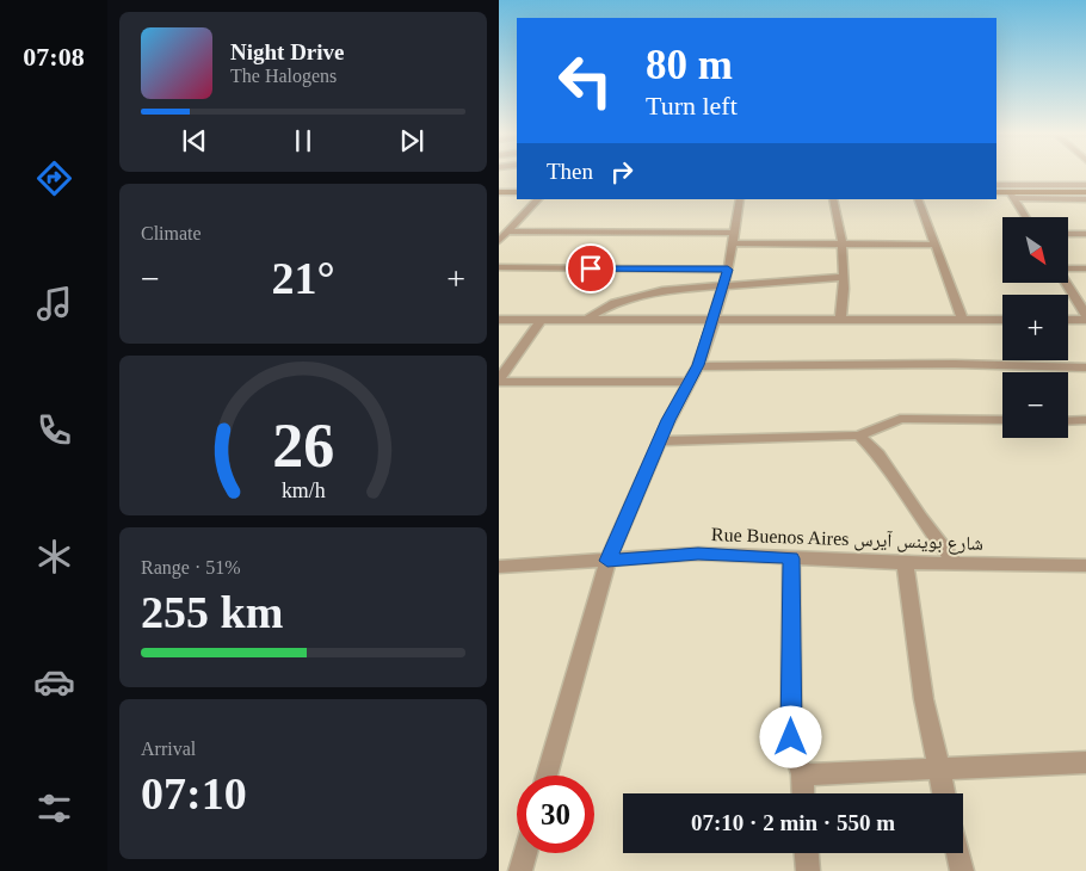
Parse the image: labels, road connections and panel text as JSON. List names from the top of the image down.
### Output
{
  "streets": {
    "street": ["Rue Buenos Aires شارع بوينس آيرس"]
  },
  "north": "bottom right",
  "page": {
    "tabs": "07:08",
    "turn": ["80 m", "Turn left"],
    "song": ["Night Drive", "The Halogens"],
    "then": "Then",
    "tile": [
      "Climate",
      ["Range · 51%", "255 km"],
      ["Arrival", "07:10"]
    ],
    "map_buttons": ["+", "−"],
    "heat": ["−", "21°", "+"],
    "limit": "30",
    "trip": "07:10 · 2 min · 550 m",
    "gauge": ["26", "km/h"]
  }
}
